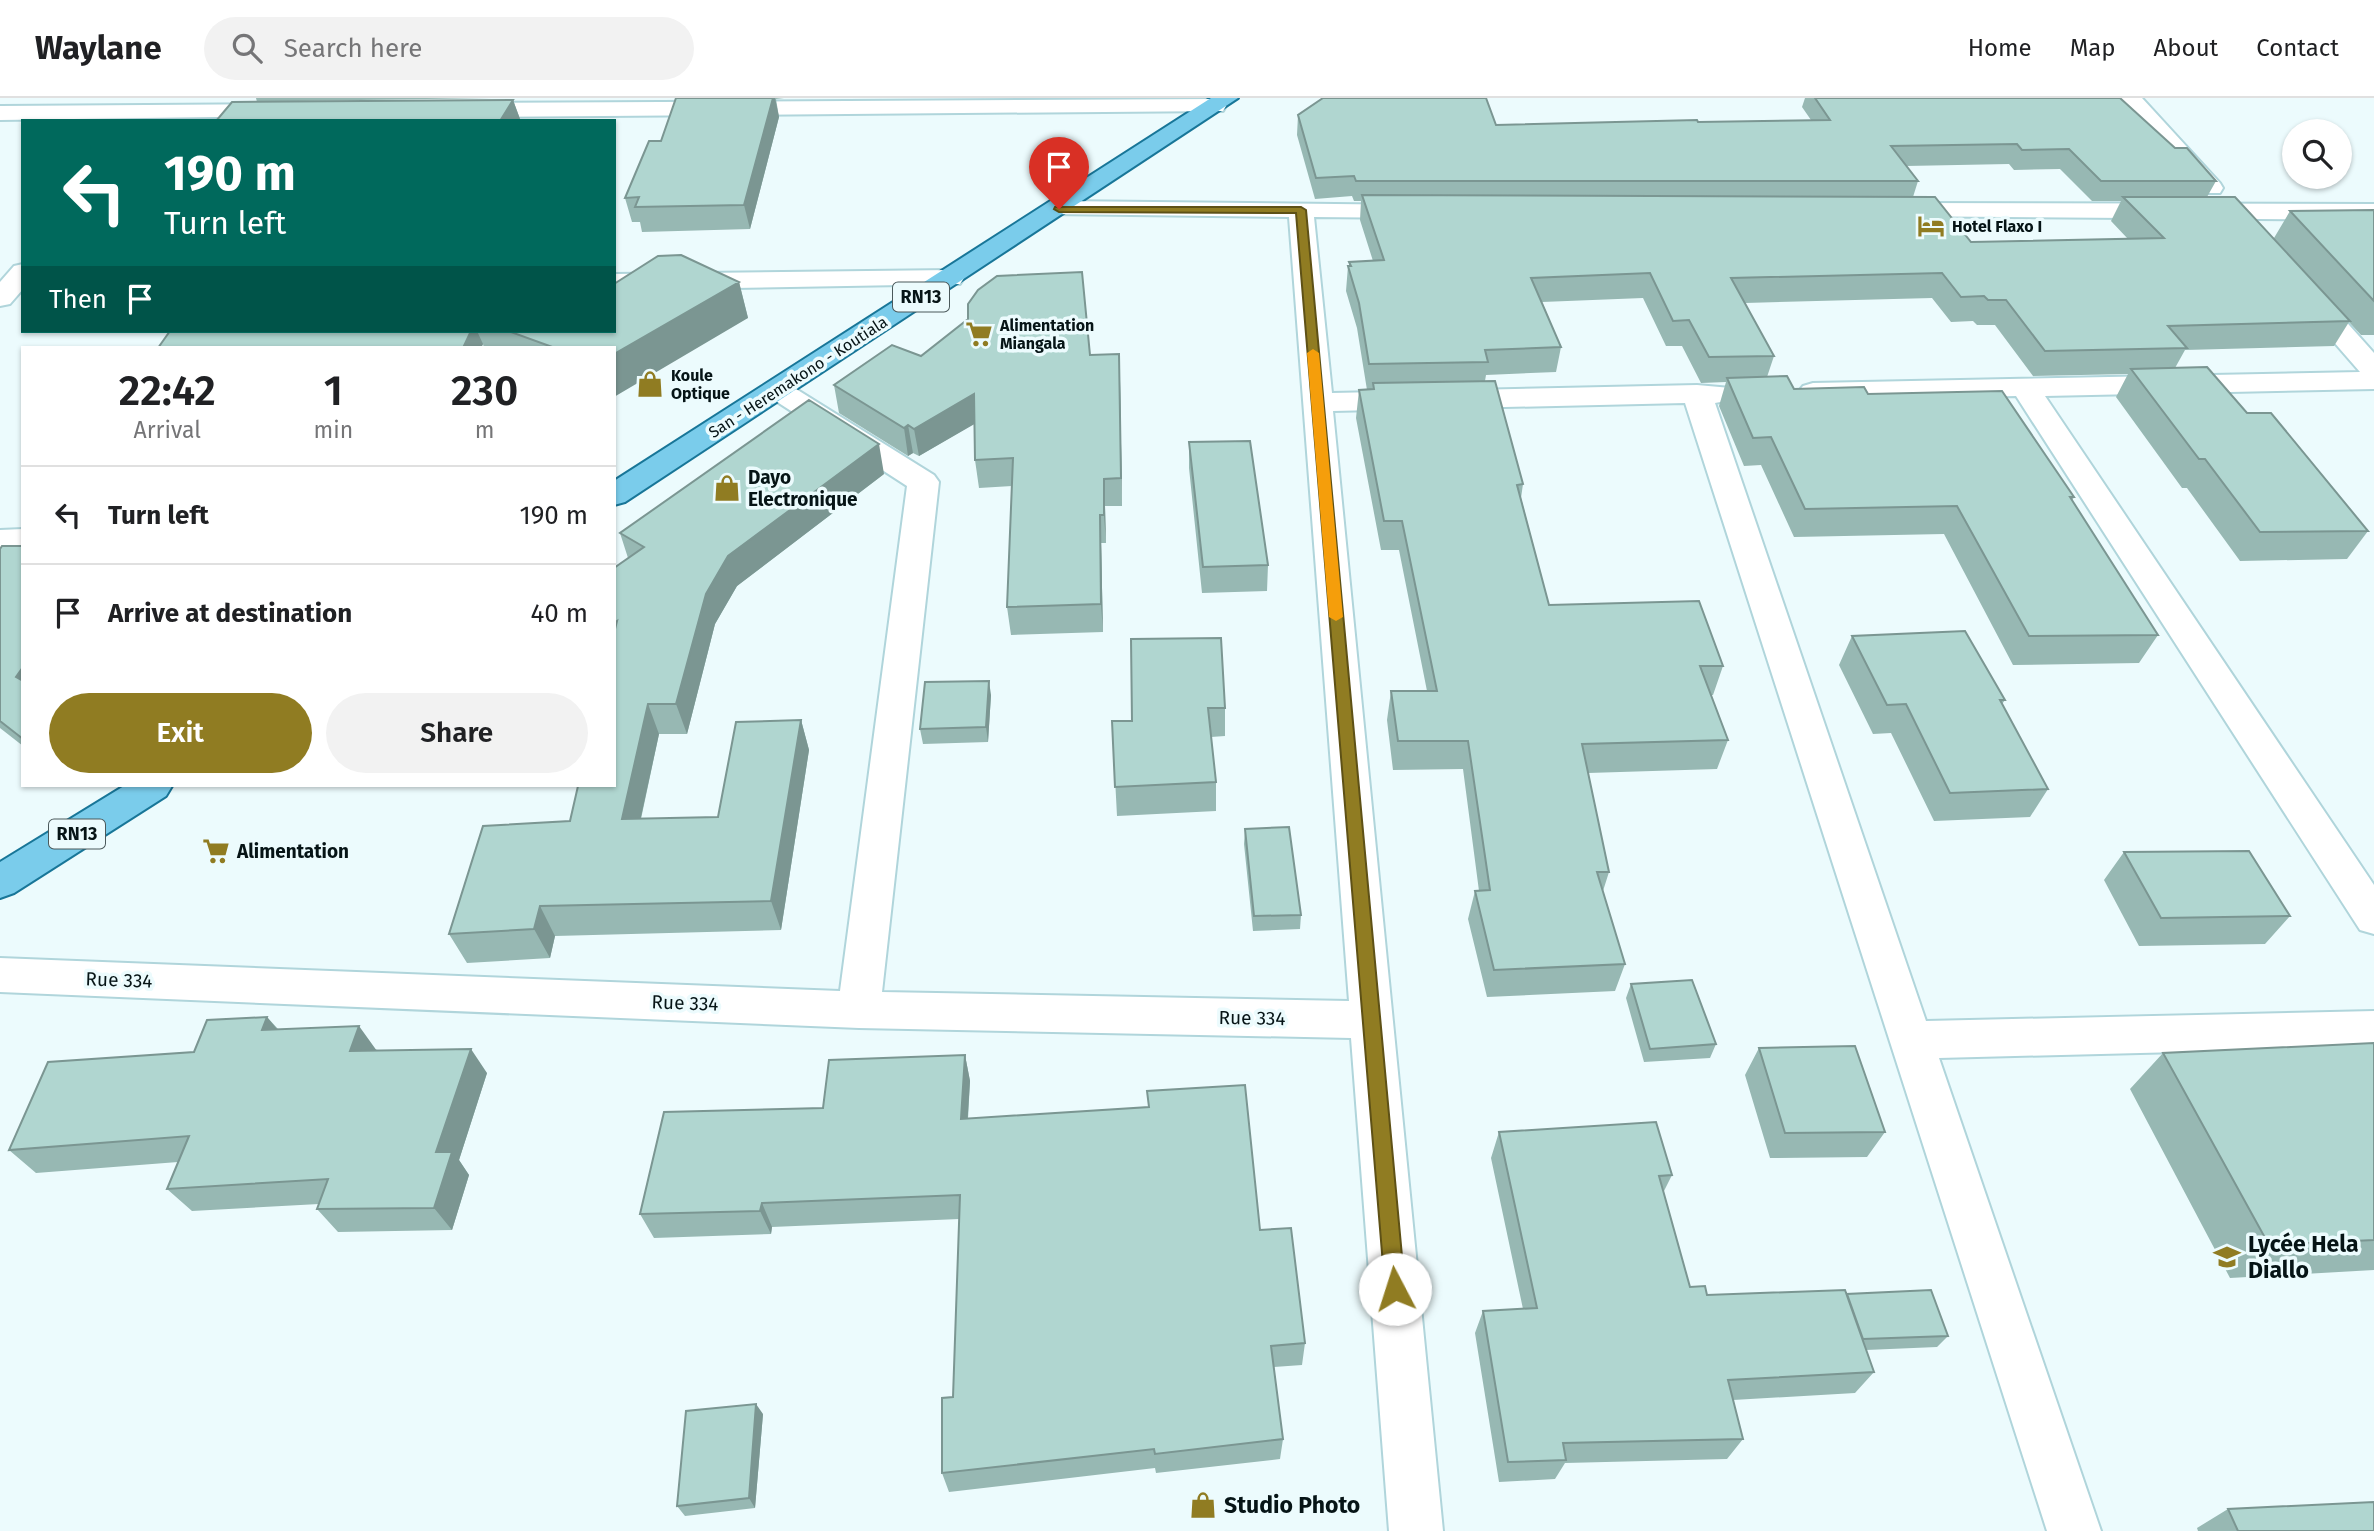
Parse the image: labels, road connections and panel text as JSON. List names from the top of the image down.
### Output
{
  "streets": {
    "main road": ["RN13", "San - Heremakono - Koutiala"],
    "street": ["Rue 334"]
  },
  "places": {
    "hotel": ["Hotel Flaxo I"],
    "supermarket": ["Alimentation Miangala", "Alimentation"],
    "shop": ["Koule Optique", "Dayo Electronique", "Studio Photo"],
    "school or university": ["Lycée Hela Diallo"]
  },
  "page": {
    "header": "Waylane",
    "search": "Search here",
    "nav": [
      "Home",
      "Map",
      "About",
      "Contact"
    ],
    "turn": ["190 m", "Turn left"],
    "then": "Then",
    "eta": [
      "22:42",
      "Arrival",
      "1",
      "min",
      "230",
      "m"
    ],
    "list": [
      {
        "name": "Turn left",
        "value": "190 m"
      },
      {
        "name": "Arrive at destination",
        "value": "40 m"
      }
    ],
    "buttons": ["Exit", "Share"]
  }
}
